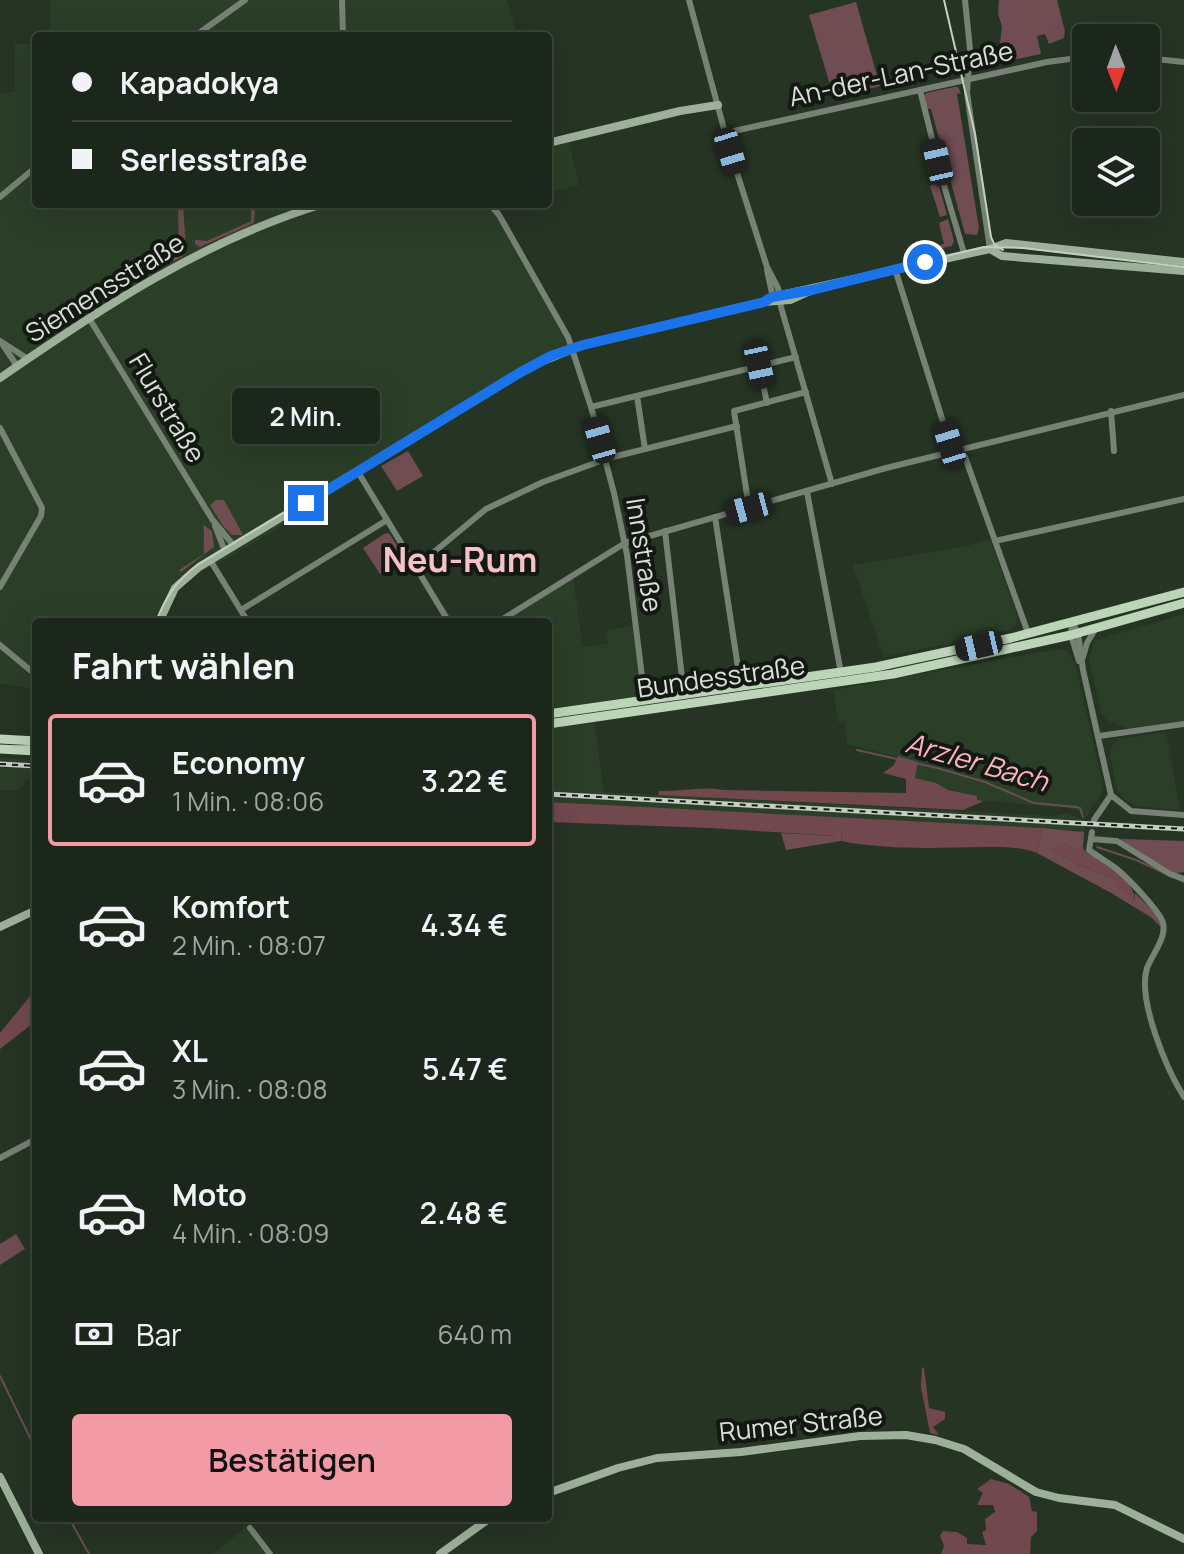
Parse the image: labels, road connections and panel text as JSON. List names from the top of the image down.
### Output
{
  "streets": {
    "main road": ["Bundesstraße"],
    "street": [
      "An-der-Lan-Straße",
      "Siemensstraße",
      "Flurstraße",
      "Innstraße",
      "Rumer Straße"
    ]
  },
  "crossings": [
    ["Siemensstraße", "Flurstraße"],
    ["Innstraße", "Bundesstraße"]
  ],
  "districts": ["Neu-Rum"],
  "water": ["Arzler Bach"],
  "north": "bottom",
  "page": {
    "banner": ["Kapadokya", "Serlesstraße"],
    "bubble": "2 Min.",
    "heading": "Fahrt wählen",
    "list": [
      {
        "name": "Economy",
        "note": "1 Min. · 08:06",
        "value": "3.22 €"
      },
      {
        "name": "Komfort",
        "note": "2 Min. · 08:07",
        "value": "4.34 €"
      },
      {
        "name": "XL",
        "note": "3 Min. · 08:08",
        "value": "5.47 €"
      },
      {
        "name": "Moto",
        "note": "4 Min. · 08:09",
        "value": "2.48 €"
      }
    ],
    "pay": ["Bar", "640 m"],
    "buttons": "Bestätigen"
  }
}
